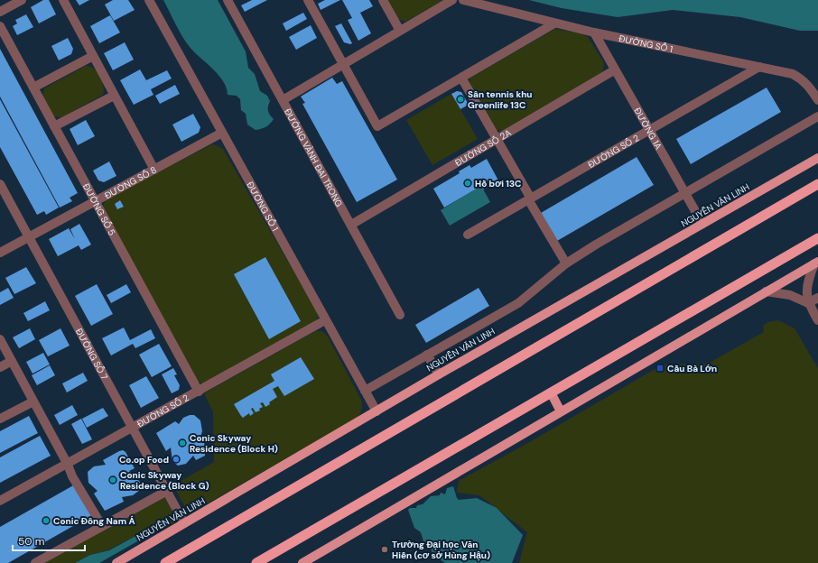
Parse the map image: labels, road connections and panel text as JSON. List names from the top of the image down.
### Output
{
  "streets": {
    "main road": ["NGUYỄN VĂN LINH"],
    "street": [
      "ĐƯỜNG SỐ 1",
      "ĐƯỜNG 1A",
      "ĐƯỜNG SỐ 2A",
      "ĐƯỜNG SỐ 2",
      "ĐƯỜNG VÀNH ĐAI TRONG",
      "ĐƯỜNG SỐ 8",
      "ĐƯỜNG SỐ 5",
      "ĐƯỜNG SỐ 7"
    ]
  },
  "crossings": [
    ["ĐƯỜNG SỐ 1", "ĐƯỜNG 1A"],
    ["ĐƯỜNG SỐ 1", "ĐƯỜNG SỐ 2"],
    ["ĐƯỜNG SỐ 1", "ĐƯỜNG SỐ 8"],
    ["ĐƯỜNG SỐ 1", "NGUYỄN VĂN LINH"],
    ["ĐƯỜNG 1A", "ĐƯỜNG SỐ 2A"],
    ["ĐƯỜNG 1A", "ĐƯỜNG SỐ 2"],
    ["ĐƯỜNG 1A", "NGUYỄN VĂN LINH"],
    ["ĐƯỜNG SỐ 2A", "ĐƯỜNG VÀNH ĐAI TRONG"],
    ["ĐƯỜNG SỐ 2", "ĐƯỜNG SỐ 5"],
    ["ĐƯỜNG SỐ 2", "ĐƯỜNG SỐ 7"],
    ["ĐƯỜNG SỐ 8", "ĐƯỜNG SỐ 5"],
    ["ĐƯỜNG SỐ 8", "ĐƯỜNG SỐ 7"],
    ["NGUYỄN VĂN LINH", "ĐƯỜNG SỐ 7"]
  ],
  "places": {
    "other": [
      "Sân tennis khu Greenlife 13C",
      "Hồ bơi 13C",
      "Conic Skyway Residence (Block H)",
      "Co.op Food",
      "Conic Skyway Residence (Block G)",
      "Conic Đông Nam Á",
      "Trường Đại học Văn Hiến (cơ sở Hùng Hậu)"
    ],
    "transit": ["Cầu Bà Lớn"]
  },
  "scale_bar": "50 m"
}
